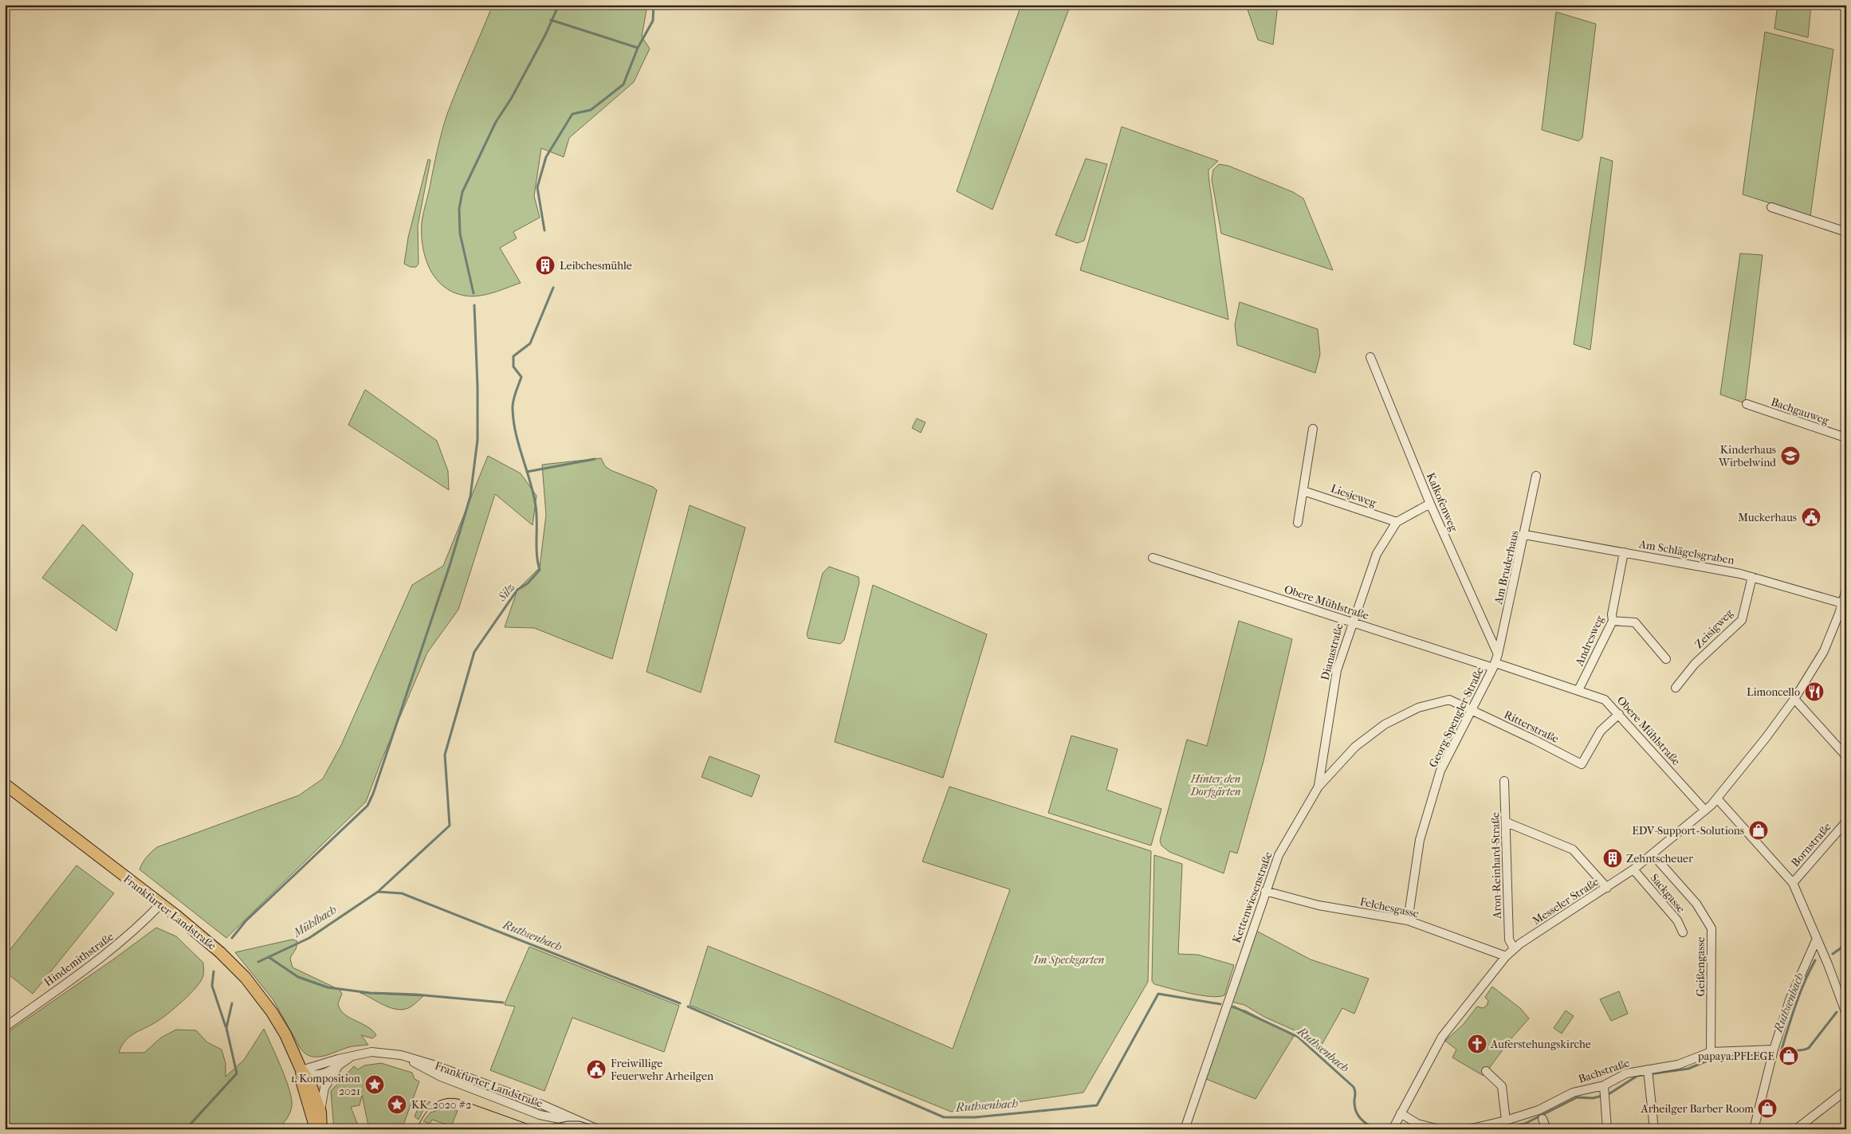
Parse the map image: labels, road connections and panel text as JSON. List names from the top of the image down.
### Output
{
  "streets": {
    "main road": ["Frankfurter Landstraße"],
    "street": [
      "Bachgauweg",
      "Liesjeweg",
      "Kalkofenweg",
      "Am Schlägelsgraben",
      "Am Bruderhaus",
      "Obere Mühlstraße",
      "Zeisigweg",
      "Andresweg",
      "Dianastraße",
      "Georg-Spengler-Straße",
      "Ritterstraße",
      "Bornstraße",
      "Aron-Reinhard-Straße",
      "Sackgasse",
      "Kettenwiesenstraße",
      "Messeler Straße",
      "Felchesgasse",
      "Hindemithstraße",
      "Geißengasse",
      "Bachstraße"
    ]
  },
  "crossings": [
    ["Liesjeweg", "Dianastraße"],
    ["Kalkofenweg", "Am Bruderhaus"],
    ["Kalkofenweg", "Dianastraße"],
    ["Am Schlägelsgraben", "Am Bruderhaus"],
    ["Am Schlägelsgraben", "Zeisigweg"],
    ["Am Schlägelsgraben", "Andresweg"],
    ["Am Schlägelsgraben", "Messeler Straße"],
    ["Am Bruderhaus", "Obere Mühlstraße"],
    ["Am Bruderhaus", "Georg-Spengler-Straße"],
    ["Obere Mühlstraße", "Andresweg"],
    ["Obere Mühlstraße", "Dianastraße"],
    ["Obere Mühlstraße", "Georg-Spengler-Straße"],
    ["Obere Mühlstraße", "Ritterstraße"],
    ["Obere Mühlstraße", "Messeler Straße"],
    ["Dianastraße", "Kettenwiesenstraße"],
    ["Georg-Spengler-Straße", "Ritterstraße"],
    ["Georg-Spengler-Straße", "Kettenwiesenstraße"],
    ["Georg-Spengler-Straße", "Felchesgasse"],
    ["Ritterstraße", "Kettenwiesenstraße"],
    ["Aron-Reinhard-Straße", "Messeler Straße"],
    ["Sackgasse", "Messeler Straße"],
    ["Kettenwiesenstraße", "Felchesgasse"],
    ["Messeler Straße", "Felchesgasse"],
    ["Messeler Straße", "Geißengasse"],
    ["Frankfurter Landstraße", "Hindemithstraße"],
    ["Geißengasse", "Bachstraße"]
  ],
  "water": ["Silz", "Mühlbach", "Ruthsenbach"],
  "parks": ["Hinter den Dorfgärten", "Im Speckgarten"],
  "places": {
    "building": ["Leibchesmühle", "Zehntscheuer"],
    "school or university": ["Kinderhaus Wirbelwind"],
    "public building": ["Muckerhaus", "Freiwillige Feuerwehr Arheilgen"],
    "restaurant": ["Limoncello"],
    "shop": ["EDV-Support+Solutions", "papaya.PFLEGE", "Arheilger Barber Room"],
    "church": ["Auferstehungskirche"],
    "place": ["1. Komposition 2021", "KK_2020 #2"]
  }
}
